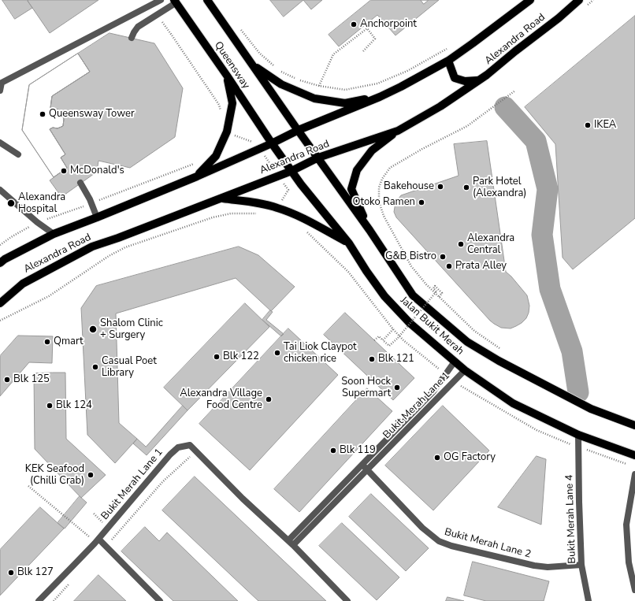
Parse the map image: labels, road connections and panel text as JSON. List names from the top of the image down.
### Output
{
  "streets": {
    "main road": ["Alexandra Road", "Queensway", "Jalan Bukit Merah"],
    "street": ["Bukit Merah Lane 1", "Bukit Merah Lane 4", "Bukit Merah Lane 2"]
  },
  "crossings": [
    ["Alexandra Road", "Queensway"],
    ["Alexandra Road", "Jalan Bukit Merah"],
    ["Queensway", "Jalan Bukit Merah"],
    ["Jalan Bukit Merah", "Bukit Merah Lane 1"],
    ["Jalan Bukit Merah", "Bukit Merah Lane 4"],
    ["Bukit Merah Lane 1", "Bukit Merah Lane 2"],
    ["Bukit Merah Lane 4", "Bukit Merah Lane 2"]
  ],
  "places": [
    "Anchorpoint",
    "Queensway Tower",
    "IKEA",
    "McDonald's",
    "Bakehouse",
    "Park Hotel (Alexandra)",
    "Otoko Ramen",
    "Alexandra Hospital",
    "Alexandra Central",
    "G&B Bistro",
    "Prata Alley",
    "Shalom Clinic + Surgery",
    "Qmart",
    "Tai Liok Claypot chicken rice",
    "Blk 122",
    "Blk 121",
    "Casual Poet Library",
    "Blk 125",
    "Soon Hock Supermart",
    "Alexandra Village Food Centre",
    "Blk 124",
    "Blk 119",
    "OG Factory",
    "KEK Seafood (Chilli Crab)",
    "Blk 127"
  ]
}
